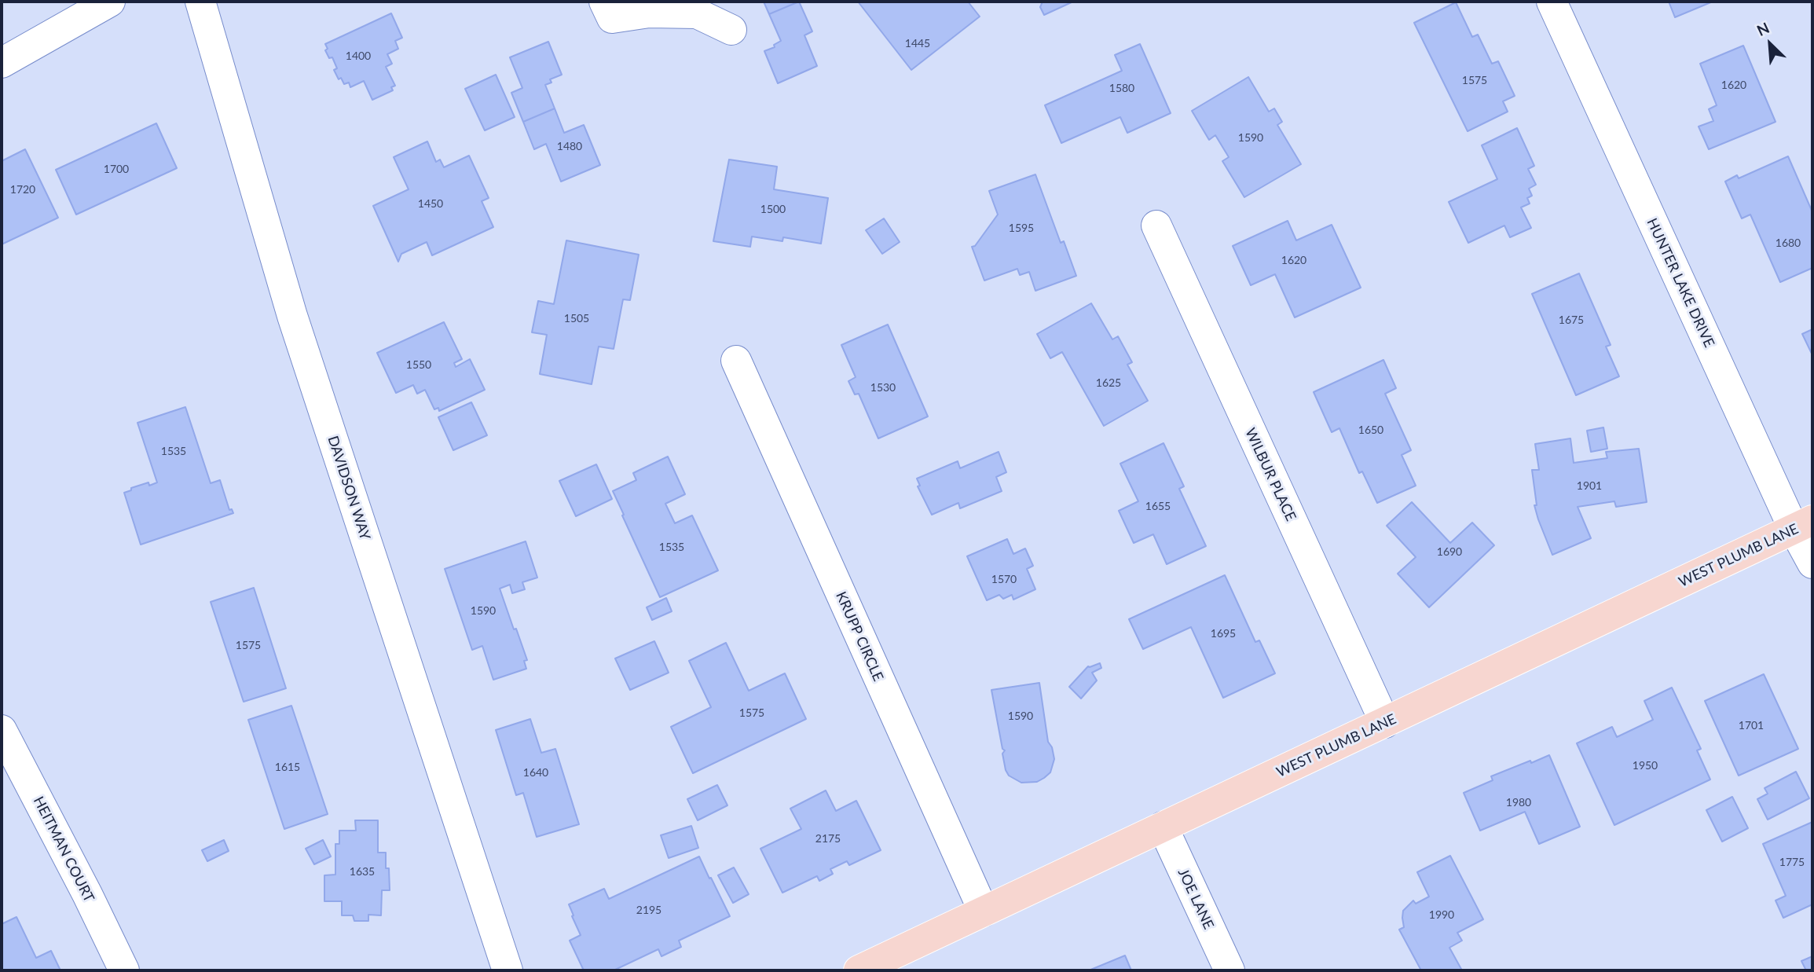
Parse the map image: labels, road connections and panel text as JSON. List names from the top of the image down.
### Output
{
  "streets": {
    "main road": ["WEST PLUMB LANE"],
    "street": [
      "HUNTER LAKE DRIVE",
      "WILBUR PLACE",
      "DAVIDSON WAY",
      "KRUPP CIRCLE",
      "HEITMAN COURT",
      "JOE LANE"
    ]
  },
  "crossings": [
    ["HUNTER LAKE DRIVE", "WEST PLUMB LANE"],
    ["WILBUR PLACE", "WEST PLUMB LANE"],
    ["WEST PLUMB LANE", "KRUPP CIRCLE"],
    ["WEST PLUMB LANE", "JOE LANE"]
  ],
  "house_numbers": [
    "1445",
    "1400",
    "1575",
    "1620",
    "1580",
    "1590",
    "1480",
    "1700",
    "1720",
    "1450",
    "1500",
    "1595",
    "1680",
    "1620",
    "1505",
    "1675",
    "1550",
    "1625",
    "1530",
    "1650",
    "1535",
    "1901",
    "1655",
    "1535",
    "1690",
    "1570",
    "1590",
    "1695",
    "1575",
    "1575",
    "1590",
    "1701",
    "1950",
    "1615",
    "1640",
    "1980",
    "2175",
    "1775",
    "1635",
    "2195",
    "1990"
  ],
  "north": "top left"
}
